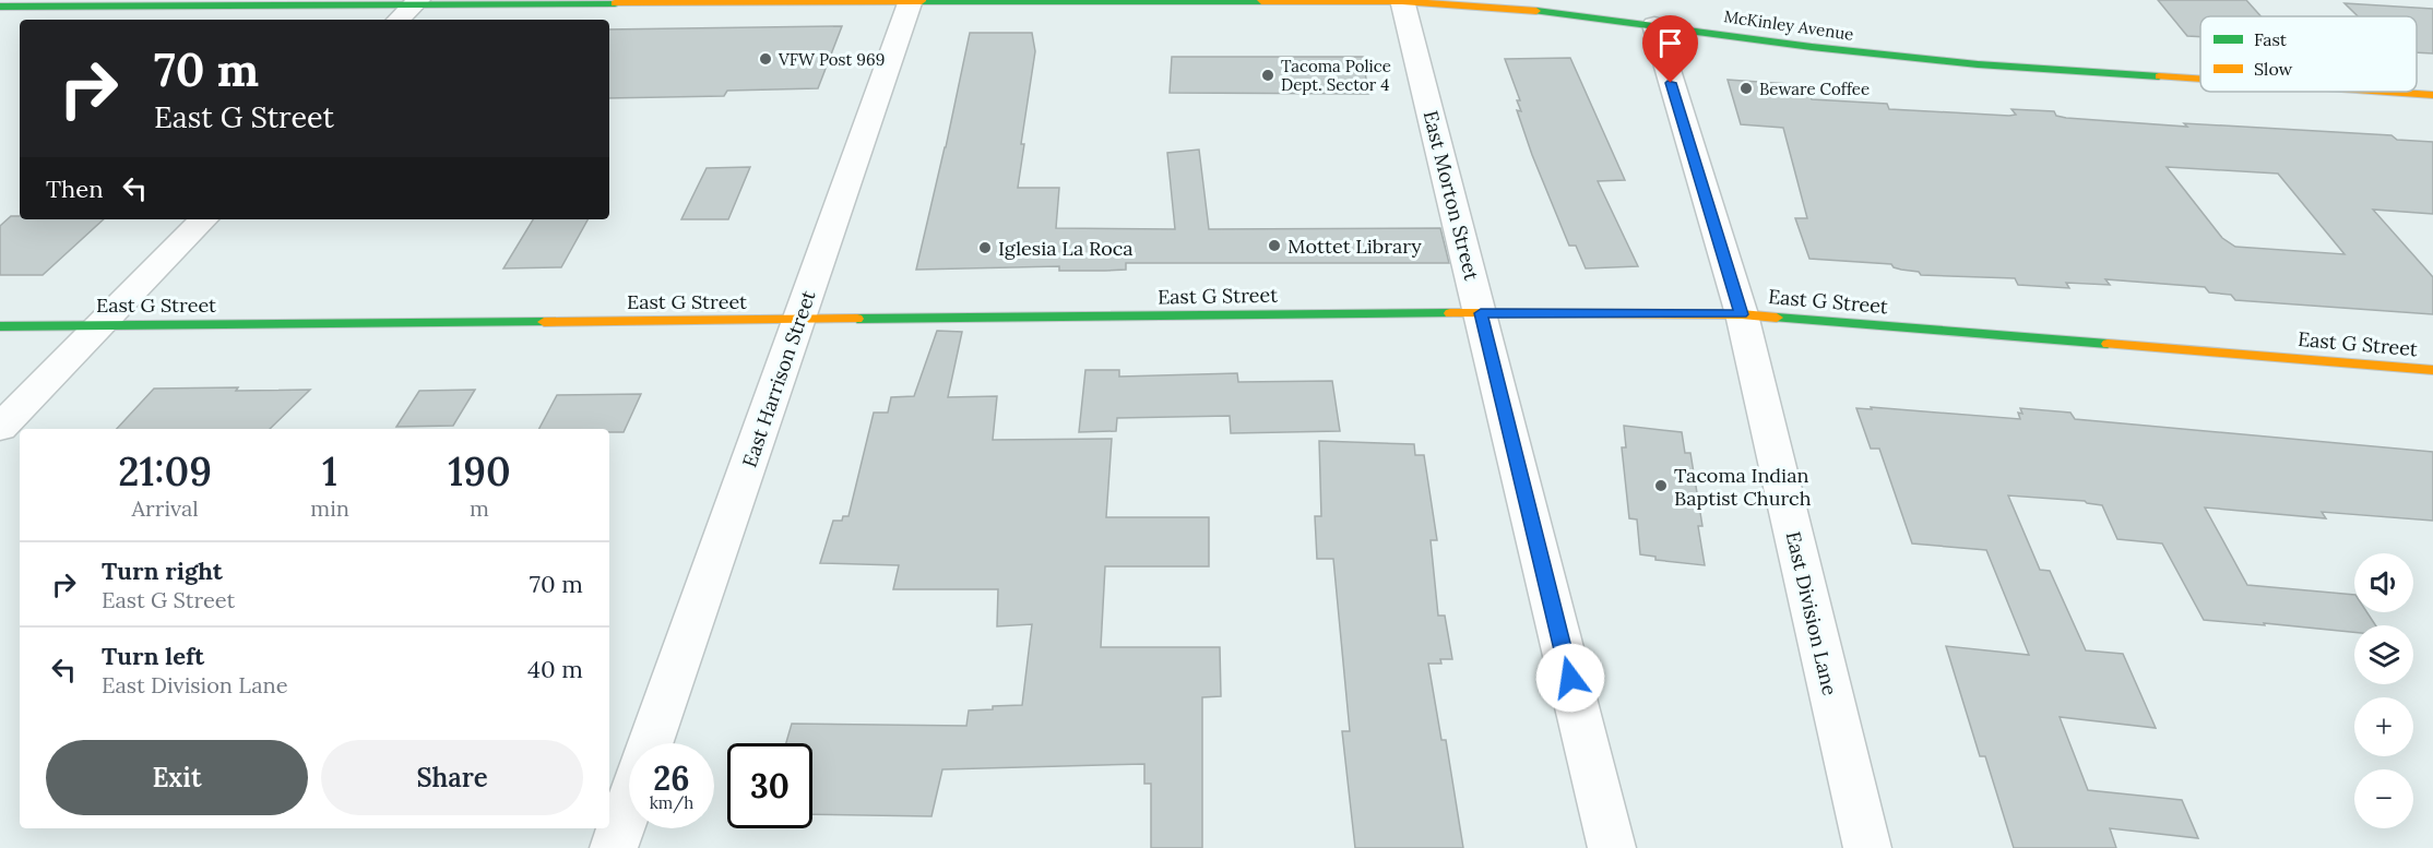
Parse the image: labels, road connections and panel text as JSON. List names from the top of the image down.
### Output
{
  "streets": {
    "street": [
      "McKinley Avenue",
      "East Morton Street",
      "East G Street",
      "East Harrison Street",
      "East Division Lane"
    ]
  },
  "crossings": [
    ["McKinley Avenue", "East Morton Street"],
    ["McKinley Avenue", "East Harrison Street"],
    ["McKinley Avenue", "East Division Lane"],
    ["East Morton Street", "East G Street"],
    ["East G Street", "East Harrison Street"],
    ["East G Street", "East Division Lane"]
  ],
  "places": [
    "VFW Post 969",
    "Tacoma Police Dept. Sector 4",
    "Beware Coffee",
    "Mottet Library",
    "Iglesia La Roca",
    "Tacoma Indian Baptist Church"
  ],
  "legend": ["Fast", "Slow"],
  "page": {
    "turn": ["70 m", "East G Street"],
    "then": "Then",
    "eta": [
      "21:09",
      "Arrival",
      "1",
      "min",
      "190",
      "m"
    ],
    "list": [
      {
        "name": "Turn right",
        "note": "East G Street",
        "value": "70 m"
      },
      {
        "name": "Turn left",
        "note": "East Division Lane",
        "value": "40 m"
      }
    ],
    "map_buttons": ["+", "−"],
    "buttons": ["Exit", "Share"],
    "speed": "26 km/h",
    "limit": "30"
  }
}
